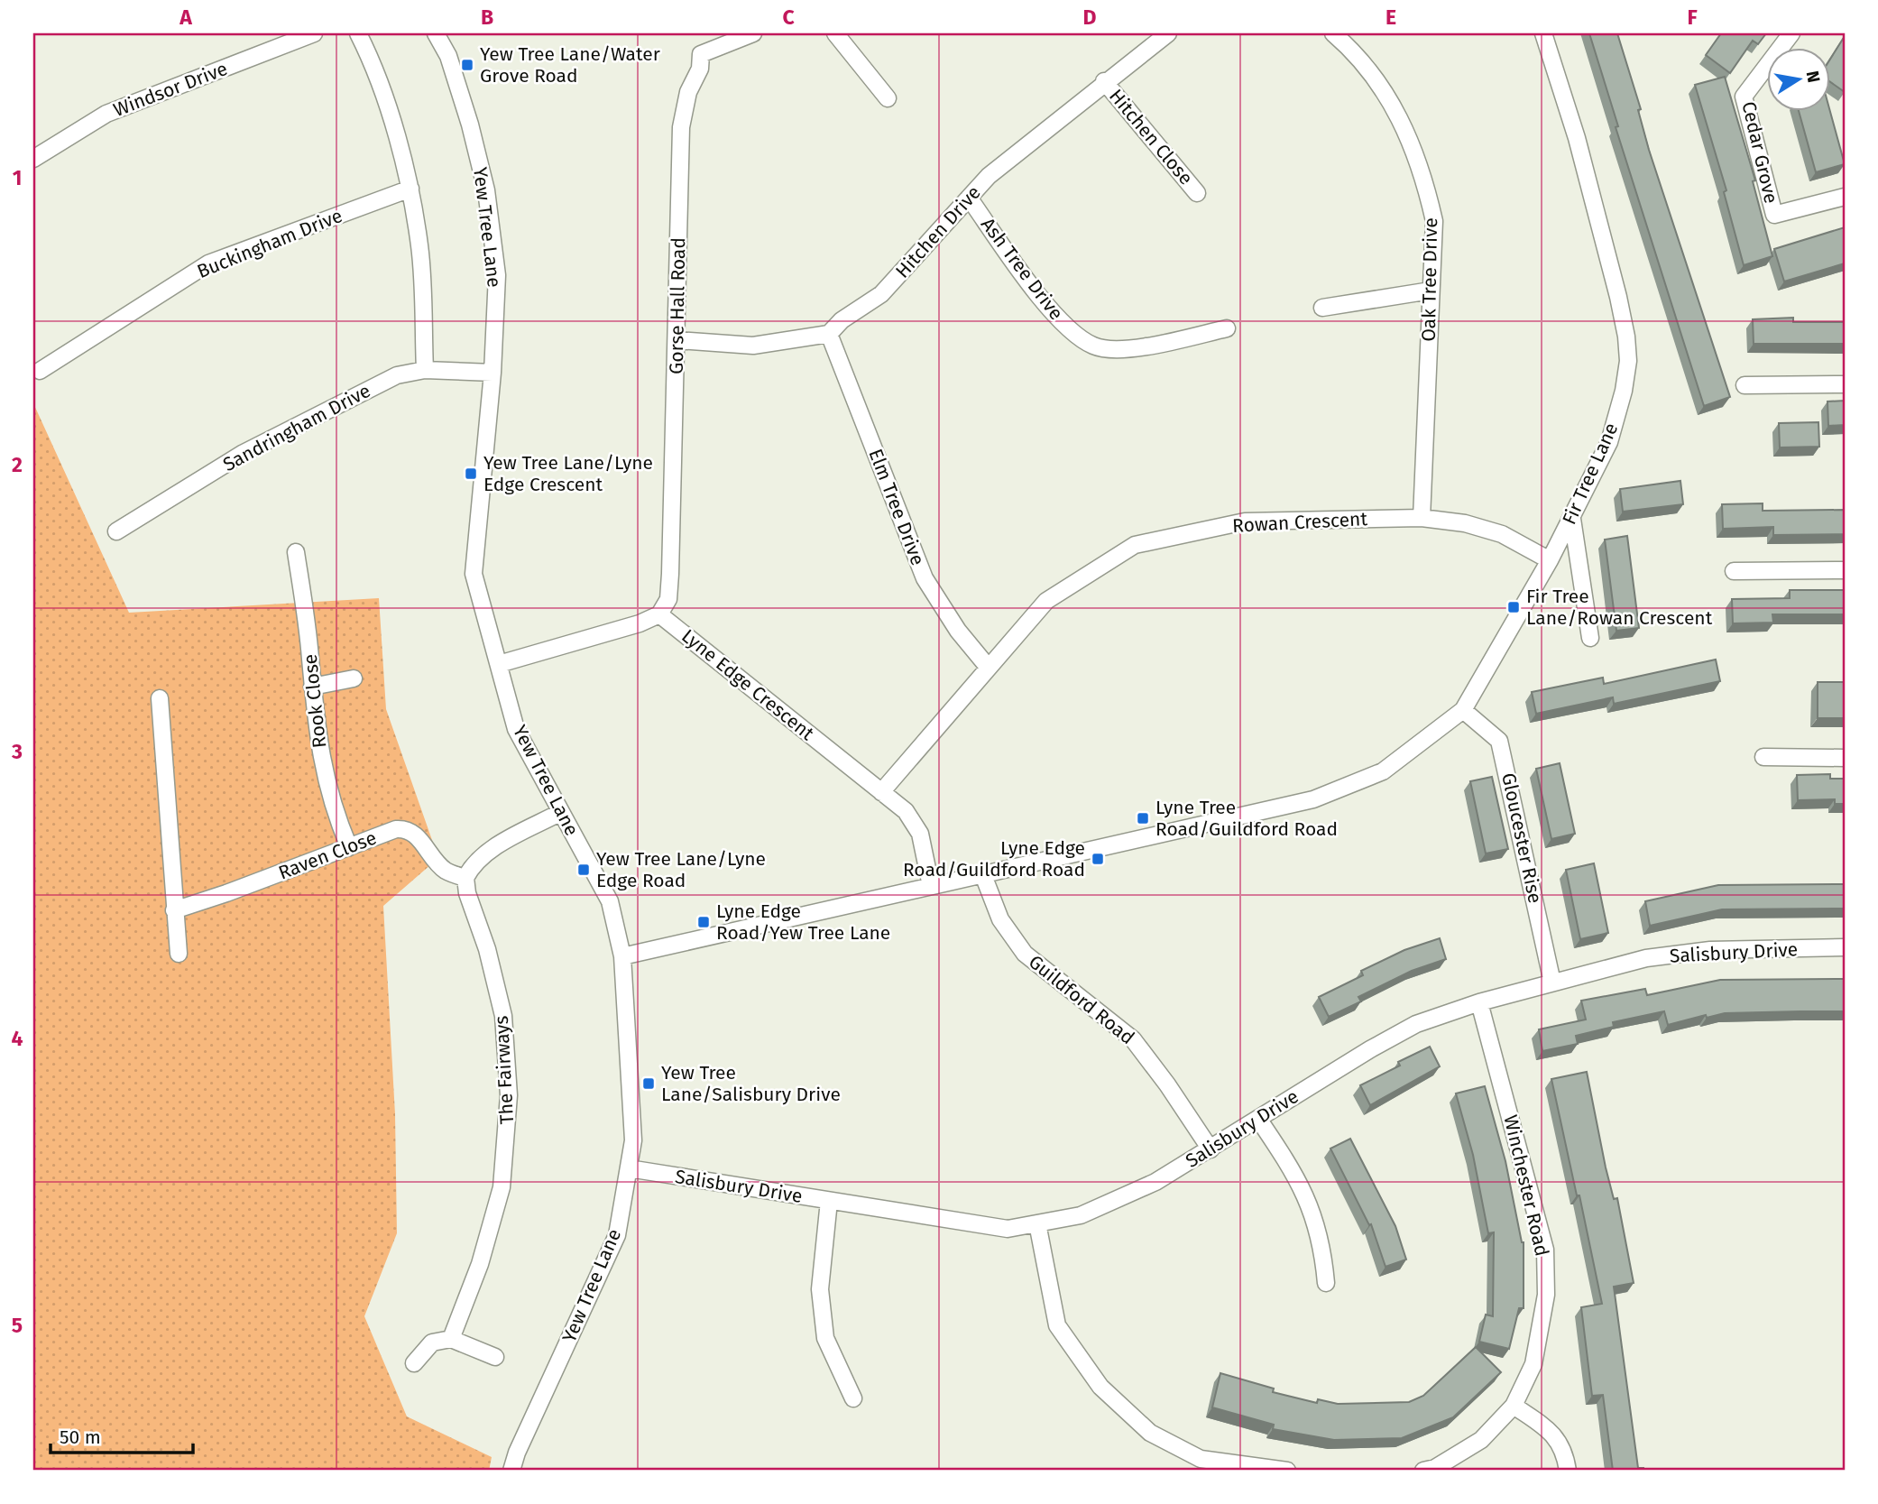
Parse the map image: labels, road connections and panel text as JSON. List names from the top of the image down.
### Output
{
  "streets": {
    "street": [
      "Windsor Drive",
      "Hitchen Close",
      "Cedar Grove",
      "Yew Tree Lane",
      "Hitchen Drive",
      "Buckingham Drive",
      "Ash Tree Drive",
      "Oak Tree Drive",
      "Gorse Hall Road",
      "Sandringham Drive",
      "Fir Tree Lane",
      "Elm Tree Drive",
      "Rowan Crescent",
      "Lyne Edge Crescent",
      "Rook Close",
      "Gloucester Rise",
      "Raven Close",
      "Salisbury Drive",
      "Guildford Road",
      "The Fairways",
      "Winchester Road"
    ]
  },
  "crossings": [
    ["Hitchen Close", "Hitchen Drive"],
    ["Yew Tree Lane", "Sandringham Drive"],
    ["Yew Tree Lane", "Salisbury Drive"],
    ["Hitchen Drive", "Ash Tree Drive"],
    ["Hitchen Drive", "Elm Tree Drive"],
    ["Oak Tree Drive", "Rowan Crescent"],
    ["Gorse Hall Road", "Lyne Edge Crescent"],
    ["Fir Tree Lane", "Rowan Crescent"],
    ["Fir Tree Lane", "Gloucester Rise"],
    ["Elm Tree Drive", "Rowan Crescent"],
    ["Rowan Crescent", "Lyne Edge Crescent"],
    ["Rook Close", "Raven Close"],
    ["Gloucester Rise", "Salisbury Drive"],
    ["Raven Close", "The Fairways"],
    ["Salisbury Drive", "Guildford Road"],
    ["Salisbury Drive", "Winchester Road"]
  ],
  "places": {
    "transit": [
      "Yew Tree Lane/Water Grove Road",
      "Yew Tree Lane/Lyne Edge Crescent",
      "Fir Tree Lane/Rowan Crescent",
      "Lyne Tree Road/Guildford Road",
      "Lyne Edge Road/Guildford Road",
      "Yew Tree Lane/Lyne Edge Road",
      "Lyne Edge Road/Yew Tree Lane",
      "Yew Tree Lane/Salisbury Drive"
    ]
  },
  "scale_bar": "50 m",
  "north": "right",
  "grid": {
    "columns": [
      "A",
      "B",
      "C",
      "D",
      "E",
      "F"
    ],
    "rows": [
      "1",
      "2",
      "3",
      "4",
      "5"
    ]
  }
}
